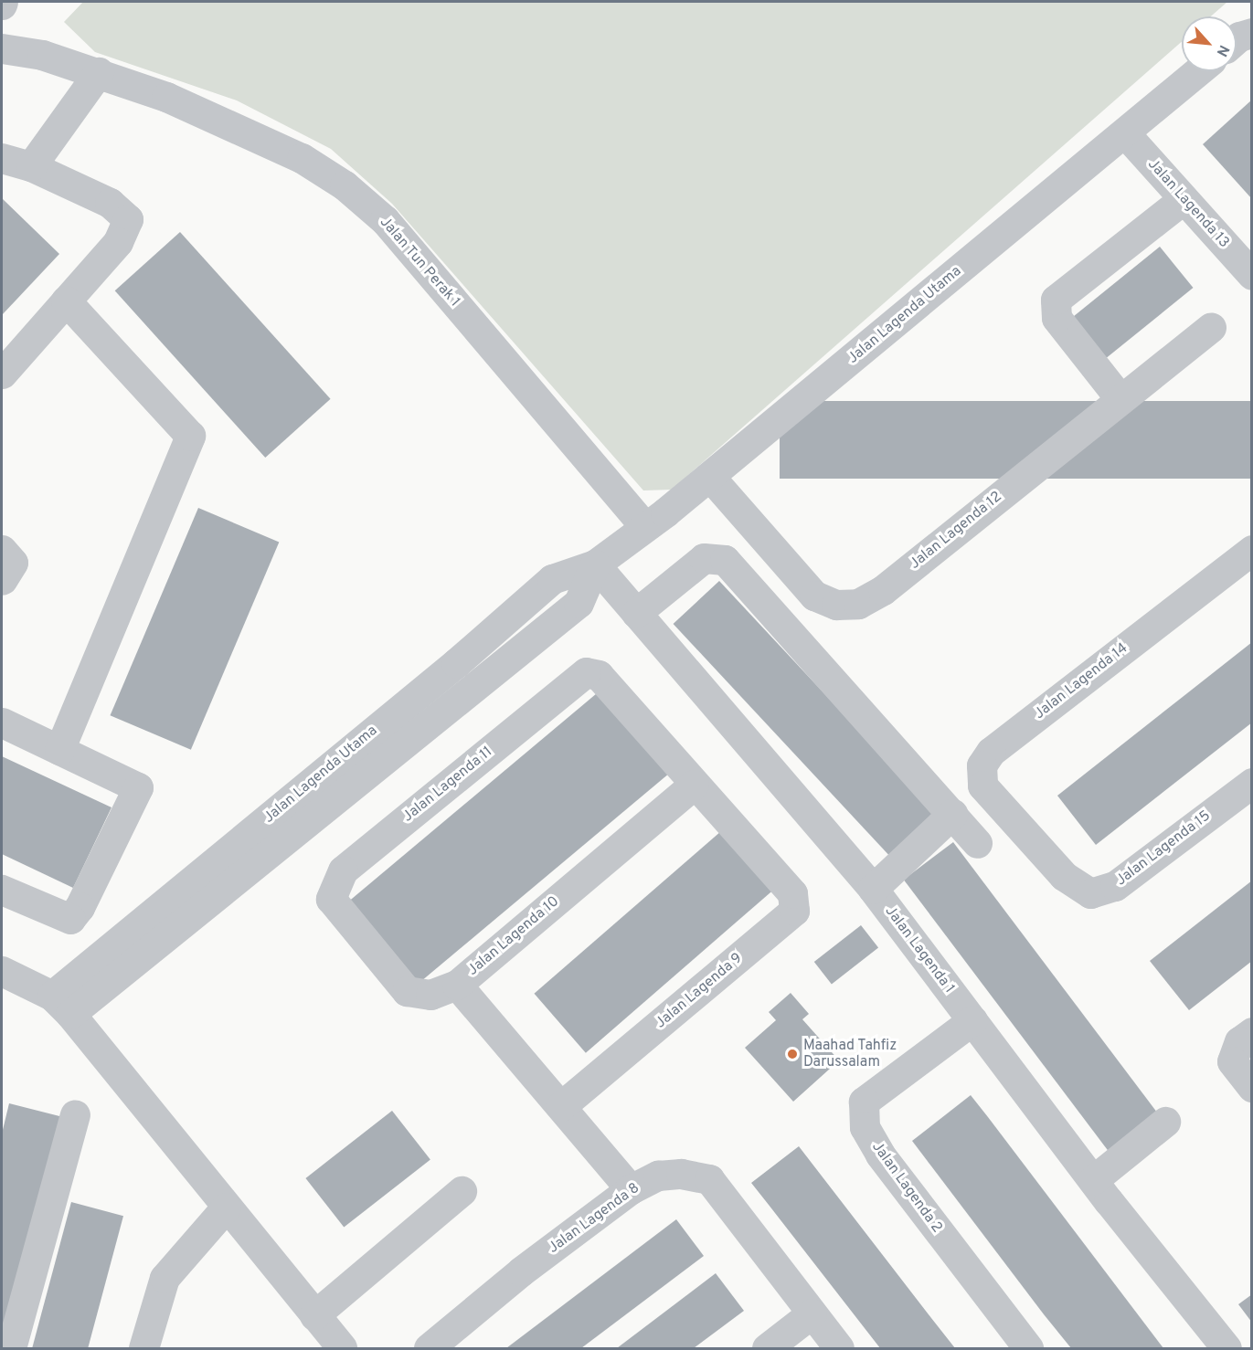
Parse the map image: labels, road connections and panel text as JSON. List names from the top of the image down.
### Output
{
  "streets": {
    "street": [
      "Jalan Lagenda 13",
      "Jalan Tun Perak 1",
      "Jalan Lagenda Utama",
      "Jalan Lagenda 12",
      "Jalan Lagenda 14",
      "Jalan Lagenda 11",
      "Jalan Lagenda 15",
      "Jalan Lagenda 10",
      "Jalan Lagenda 1",
      "Jalan Lagenda 9",
      "Jalan Lagenda 2",
      "Jalan Lagenda 8"
    ]
  },
  "crossings": [
    ["Jalan Lagenda 13", "Jalan Lagenda Utama"],
    ["Jalan Tun Perak 1", "Jalan Lagenda Utama"],
    ["Jalan Lagenda Utama", "Jalan Lagenda 12"],
    ["Jalan Lagenda Utama", "Jalan Lagenda 1"],
    ["Jalan Lagenda 14", "Jalan Lagenda 15"],
    ["Jalan Lagenda 11", "Jalan Lagenda 10"],
    ["Jalan Lagenda 11", "Jalan Lagenda 9"],
    ["Jalan Lagenda 10", "Jalan Lagenda 9"],
    ["Jalan Lagenda 1", "Jalan Lagenda 2"]
  ],
  "places": ["Maahad Tahfiz Darussalam"],
  "north": "bottom right"
}
